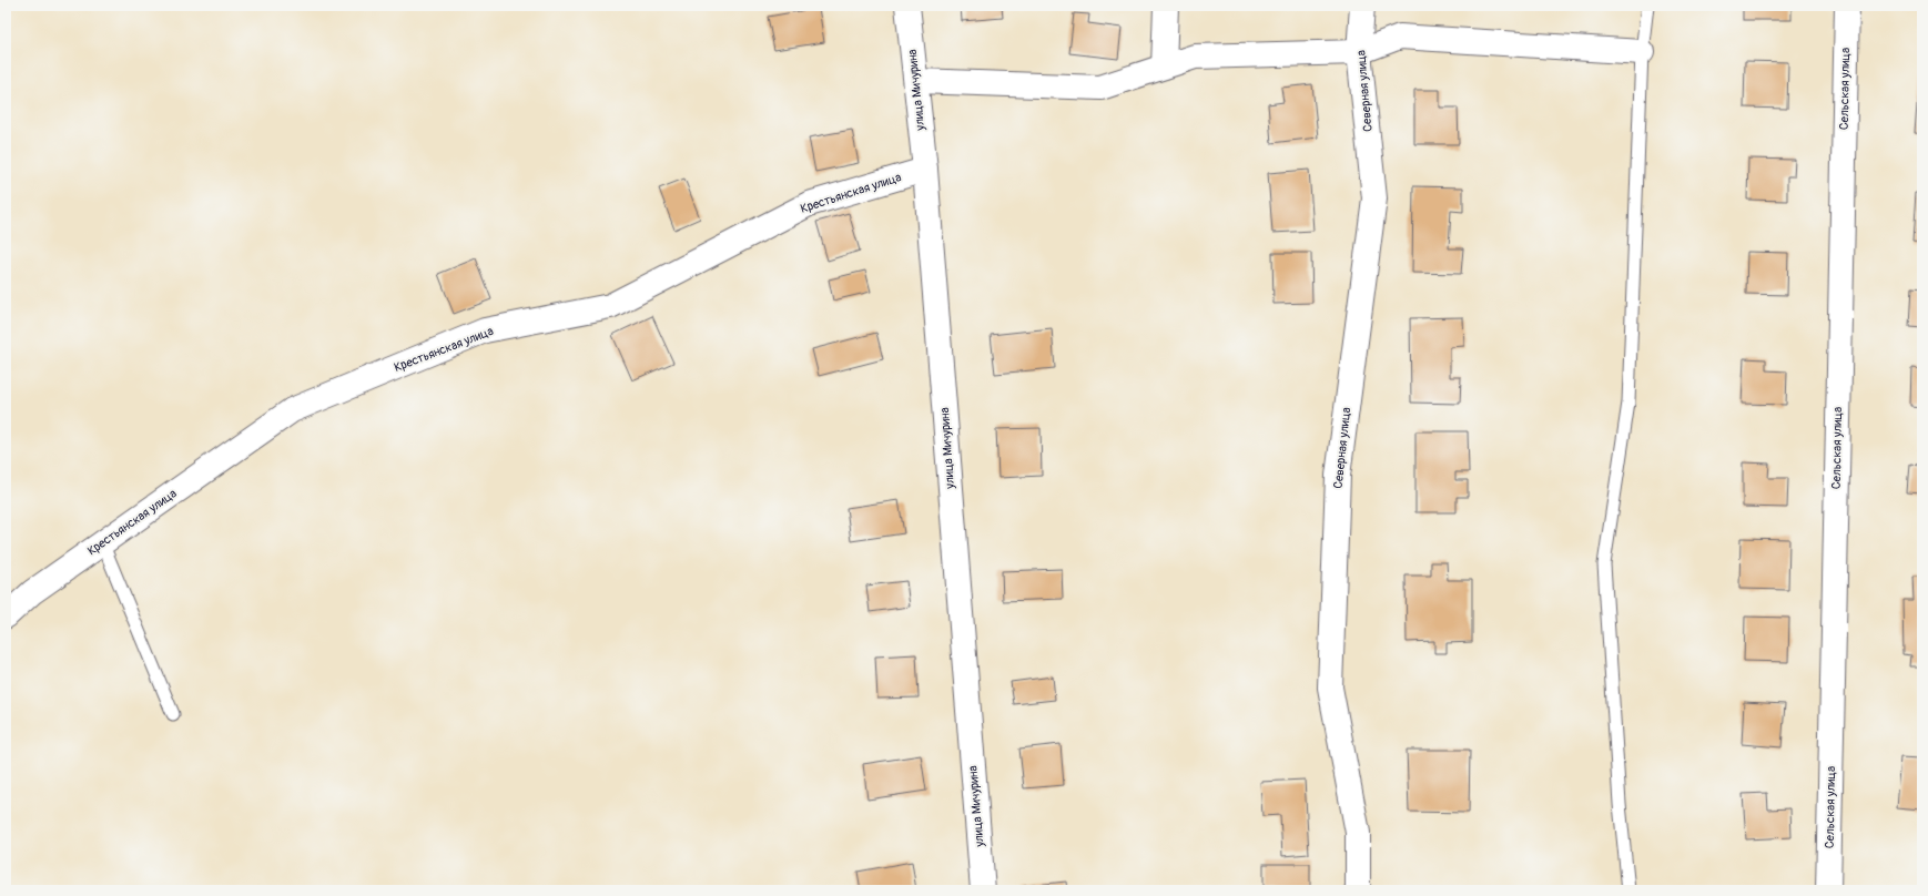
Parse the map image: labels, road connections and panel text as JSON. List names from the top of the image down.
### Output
{
  "streets": {
    "street": [
      "Сельская улица",
      "улица Мичурина",
      "Северная улица",
      "Крестьянская улица"
    ]
  },
  "crossings": [
    ["улица Мичурина", "Крестьянская улица"]
  ]
}
